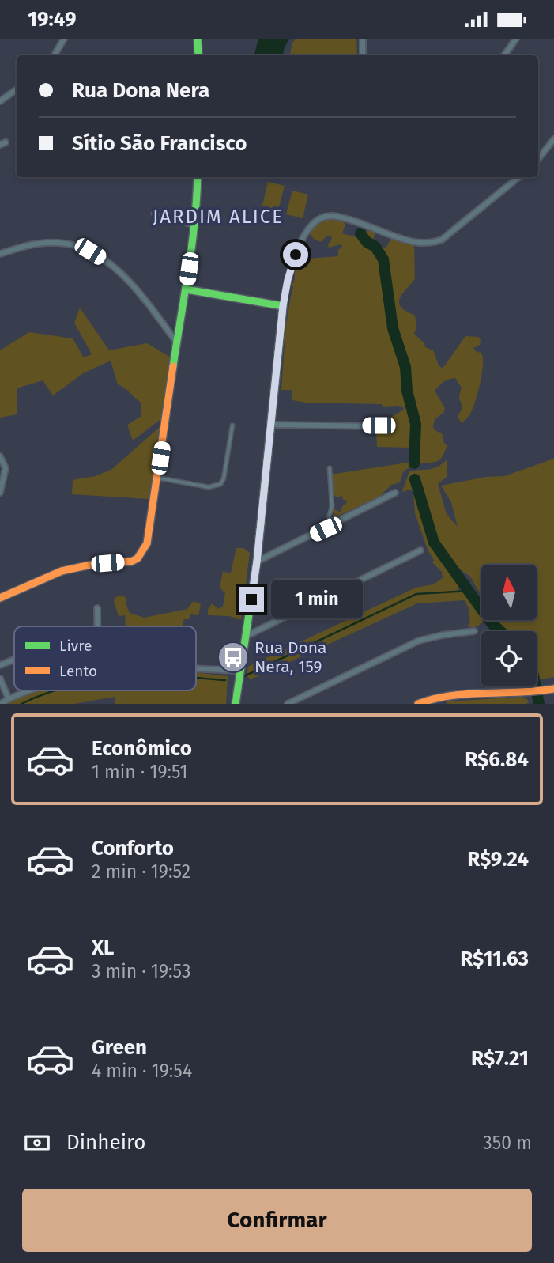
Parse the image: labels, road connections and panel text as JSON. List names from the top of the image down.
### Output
{
  "districts": ["JARDIM ALICE"],
  "places": {
    "bus stop": ["Rua Dona Nera, 159"]
  },
  "legend": ["Livre", "Lento"],
  "north": "top",
  "page": {
    "status": "19:49",
    "banner": ["Rua Dona Nera", "Sítio São Francisco"],
    "bubble": "1 min",
    "list": [
      {
        "name": "Econômico",
        "note": "1 min · 19:51",
        "value": "R$6.84"
      },
      {
        "name": "Conforto",
        "note": "2 min · 19:52",
        "value": "R$9.24"
      },
      {
        "name": "XL",
        "note": "3 min · 19:53",
        "value": "R$11.63"
      },
      {
        "name": "Green",
        "note": "4 min · 19:54",
        "value": "R$7.21"
      }
    ],
    "pay": ["Dinheiro", "350 m"],
    "buttons": "Confirmar"
  }
}
